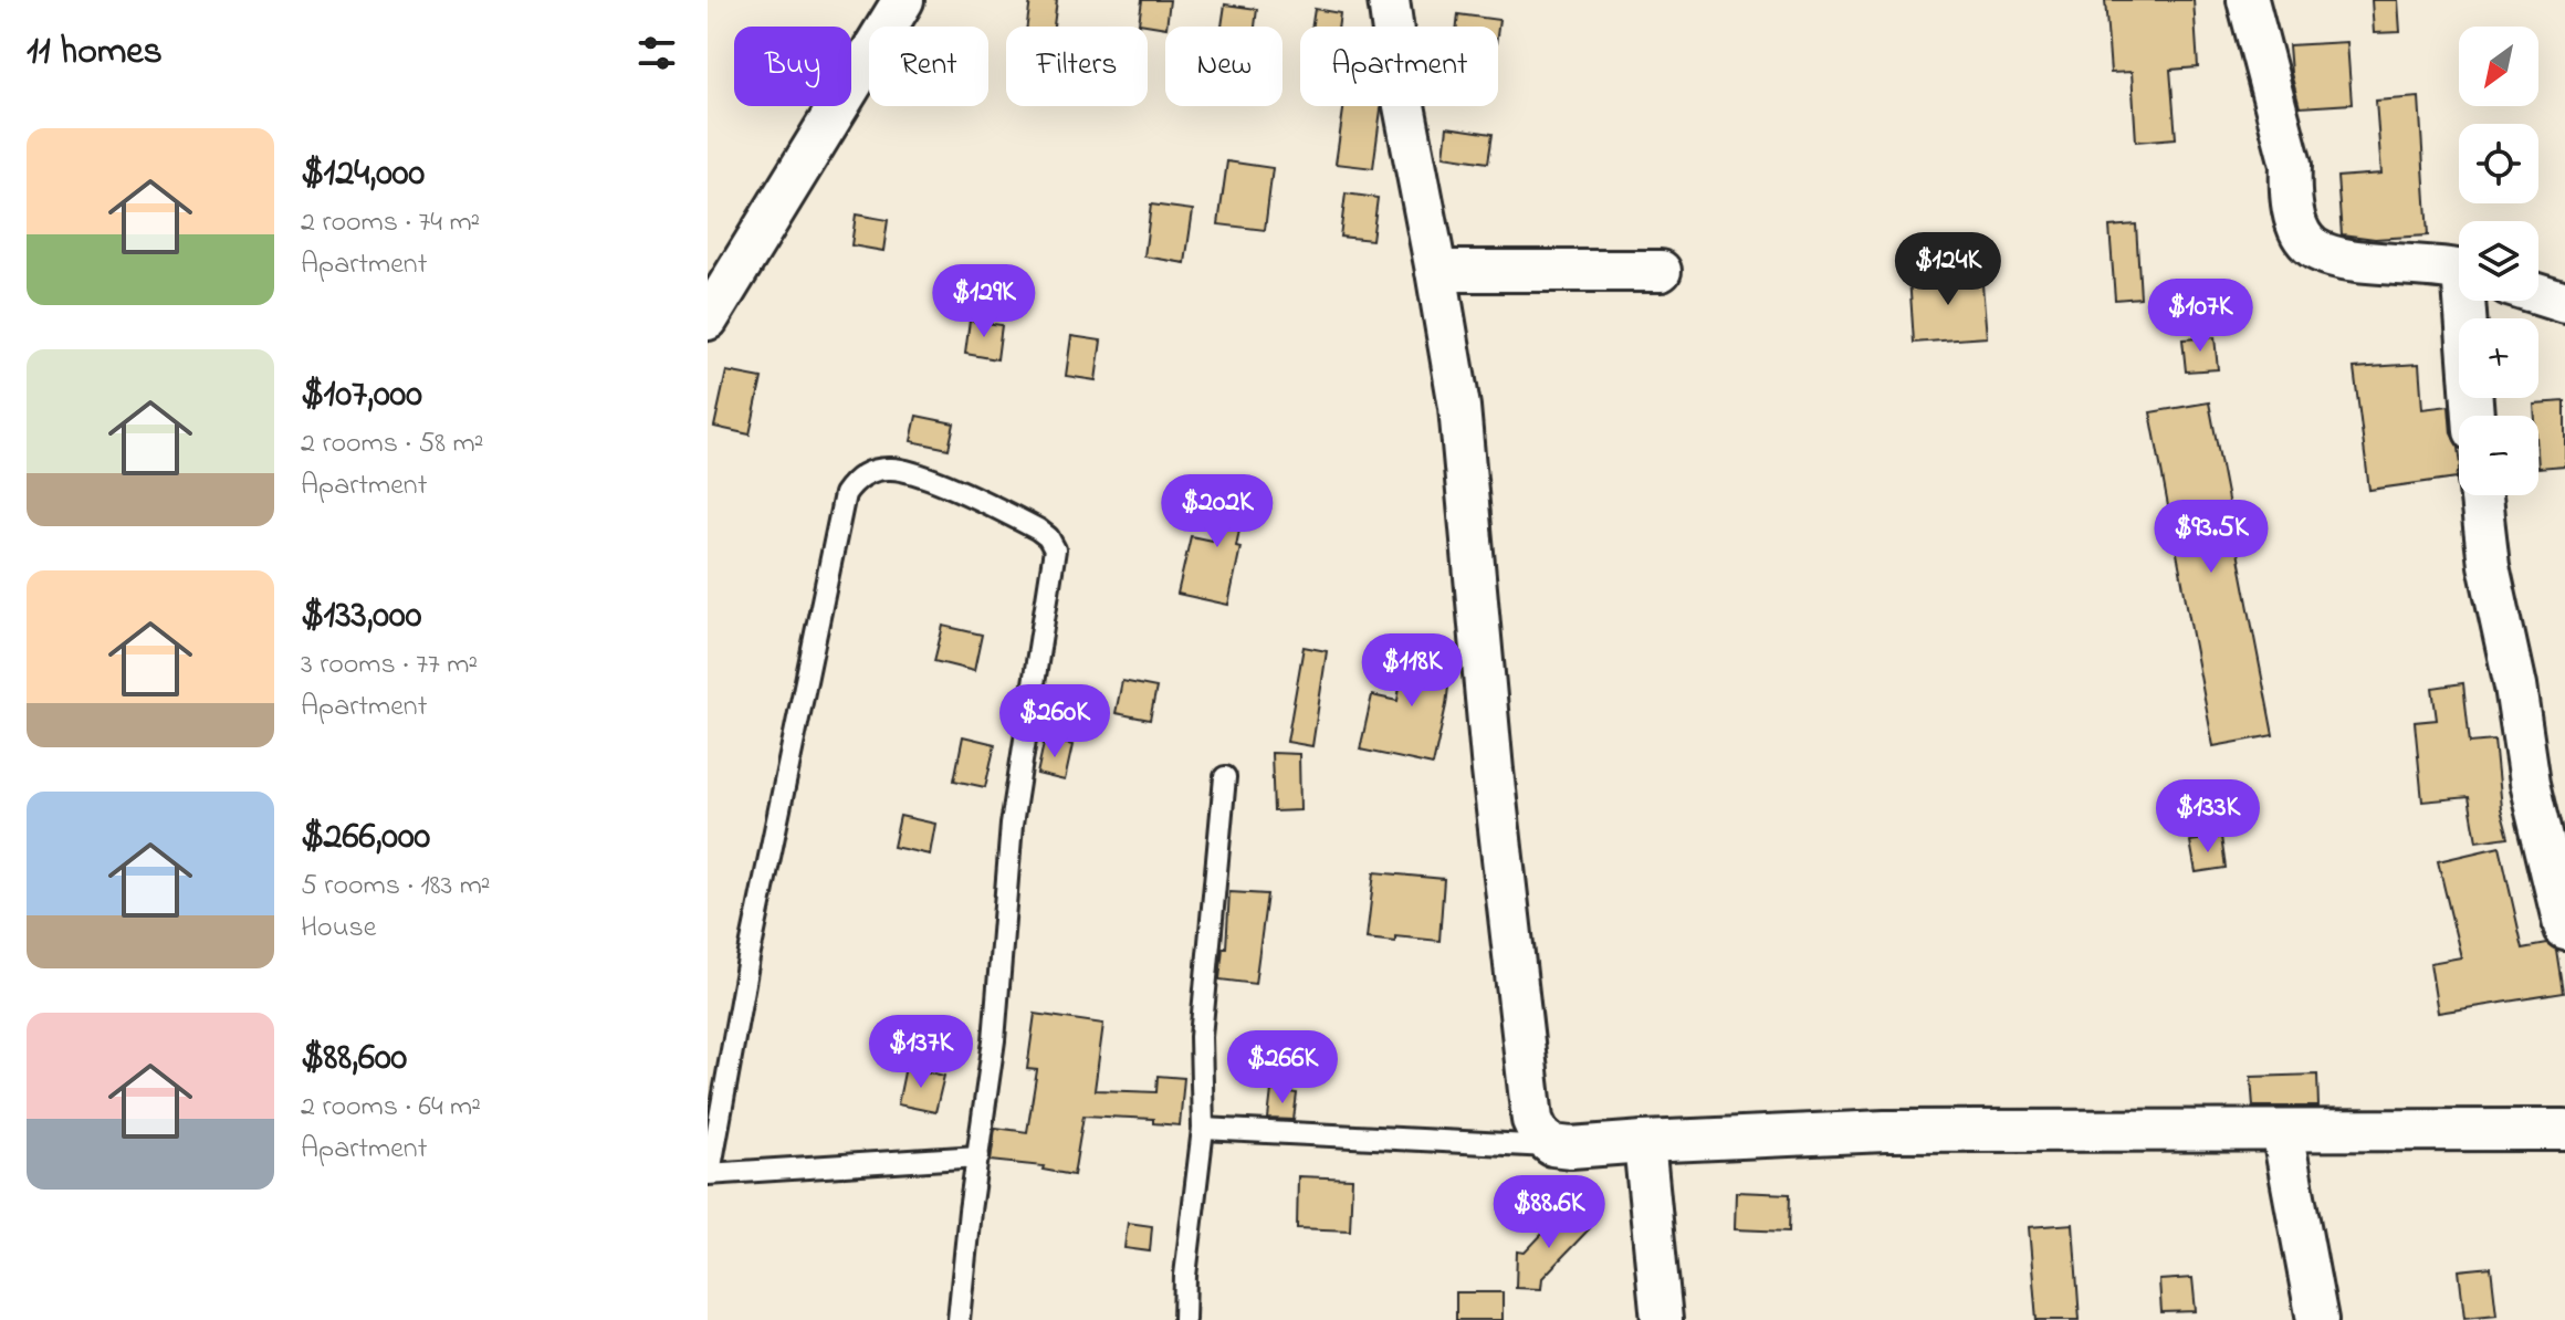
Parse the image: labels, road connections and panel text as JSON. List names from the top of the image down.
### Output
{
  "north": "bottom left",
  "page": {
    "heading": "11 homes",
    "map_buttons": ["+", "−"],
    "chip": [
      "Buy",
      "Rent",
      "Filters",
      "New",
      "Apartment"
    ],
    "list": [
      {
        "name": "$124,000",
        "note": "2 rooms · 74 m² · Apartment"
      },
      {
        "name": "$107,000",
        "note": "2 rooms · 58 m² · Apartment"
      },
      {
        "name": "$133,000",
        "note": "3 rooms · 77 m² · Apartment"
      },
      {
        "name": "$266,000",
        "note": "5 rooms · 183 m² · House"
      },
      {
        "name": "$88,600",
        "note": "2 rooms · 64 m² · Apartment"
      }
    ],
    "price": [
      "$124K",
      "$129K",
      "$107K",
      "$202K",
      "$93.5K",
      "$118K",
      "$260K",
      "$133K",
      "$137K",
      "$266K",
      "$88.6K"
    ]
  }
}
